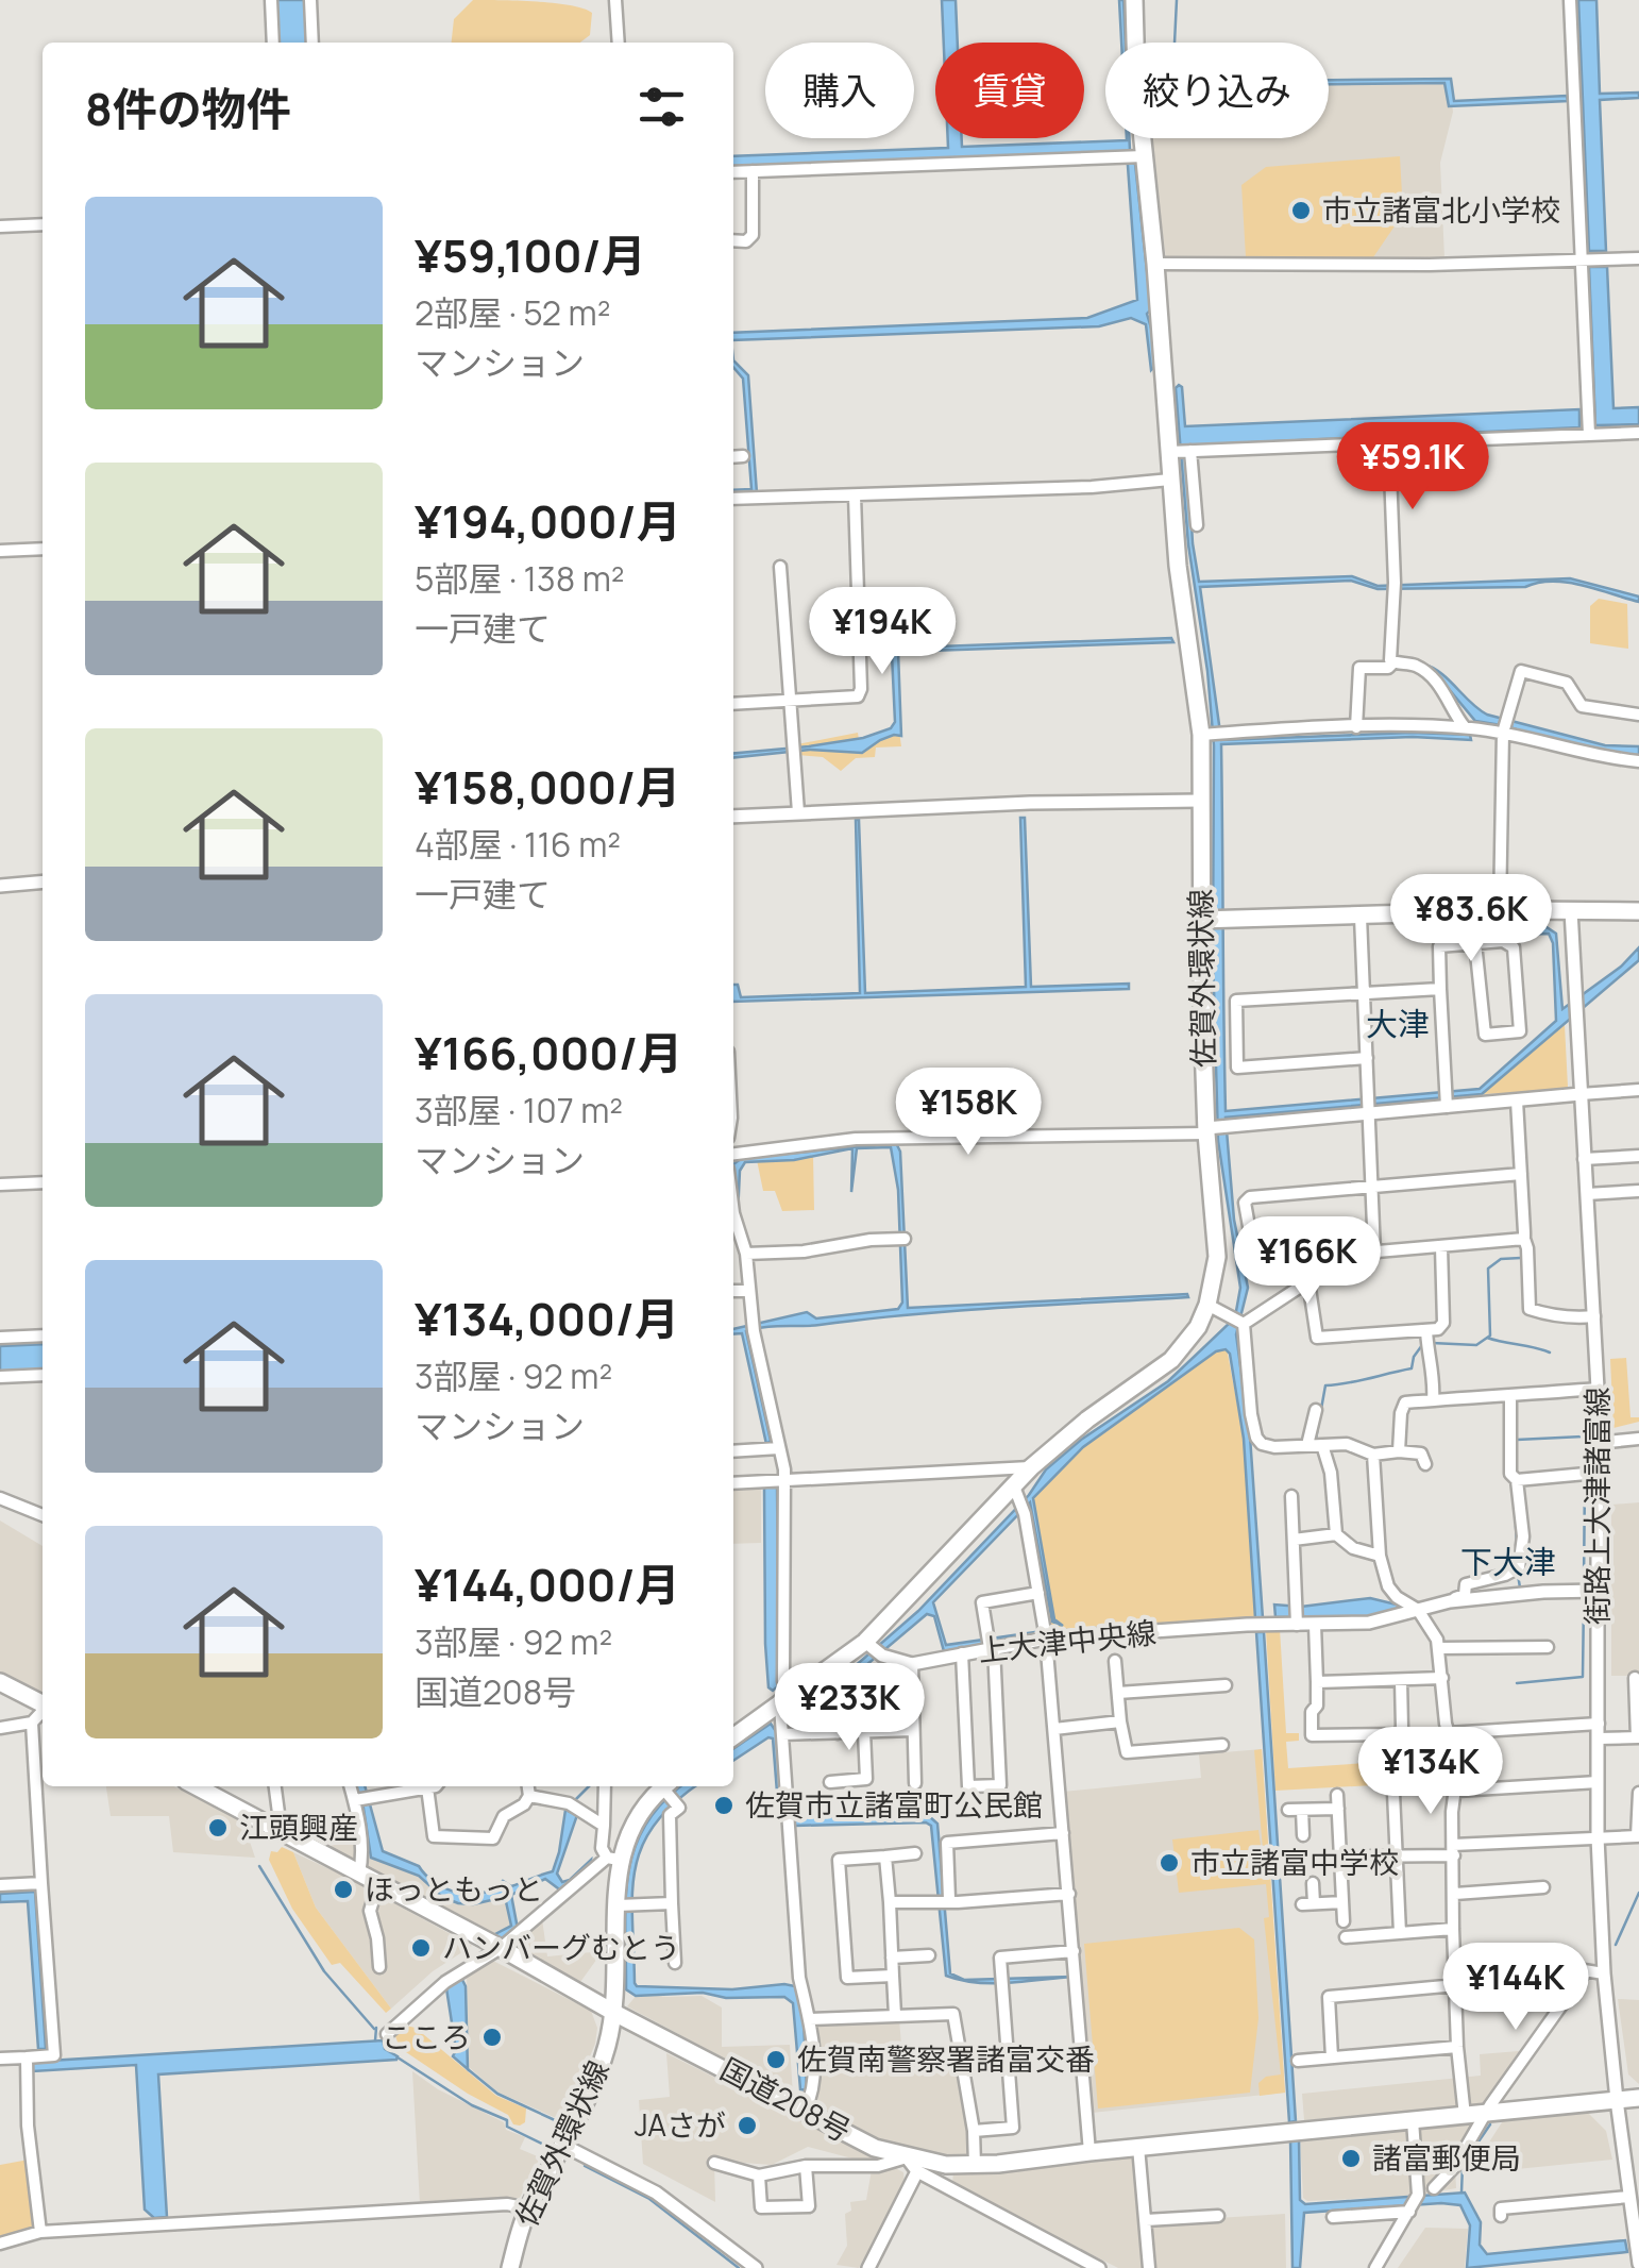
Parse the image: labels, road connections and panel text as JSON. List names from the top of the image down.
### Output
{
  "streets": {
    "main road": ["佐賀外環状線", "国道208号"],
    "street": ["街路上大津諸富線", "上大津中央線"]
  },
  "crossings": [
    ["佐賀外環状線", "上大津中央線"],
    ["佐賀外環状線", "国道208号"],
    ["街路上大津諸富線", "上大津中央線"],
    ["街路上大津諸富線", "国道208号"]
  ],
  "districts": ["大津", "下大津"],
  "places": [
    "市立諸富北小学校",
    "佐賀市立諸富町公民館",
    "江頭興産",
    "市立諸富中学校",
    "ほっともっと",
    "ハンバーグむとう",
    "こころ",
    "佐賀南警察署諸富交番",
    "JAさが",
    "諸富郵便局"
  ],
  "page": {
    "chip": ["購入", "賃貸", "絞り込み"],
    "heading": "8件の物件",
    "list": [
      {
        "name": "¥59,100/月",
        "note": "2部屋 · 52 m² · マンション"
      },
      {
        "name": "¥194,000/月",
        "note": "5部屋 · 138 m² · 一戸建て"
      },
      {
        "name": "¥158,000/月",
        "note": "4部屋 · 116 m² · 一戸建て"
      },
      {
        "name": "¥166,000/月",
        "note": "3部屋 · 107 m² · マンション"
      },
      {
        "name": "¥134,000/月",
        "note": "3部屋 · 92 m² · マンション"
      },
      {
        "name": "¥144,000/月",
        "note": "3部屋 · 92 m² · 国道208号"
      }
    ],
    "price": [
      "¥59.1K",
      "¥194K",
      "¥83.6K",
      "¥158K",
      "¥166K",
      "¥233K",
      "¥134K",
      "¥144K"
    ]
  }
}
